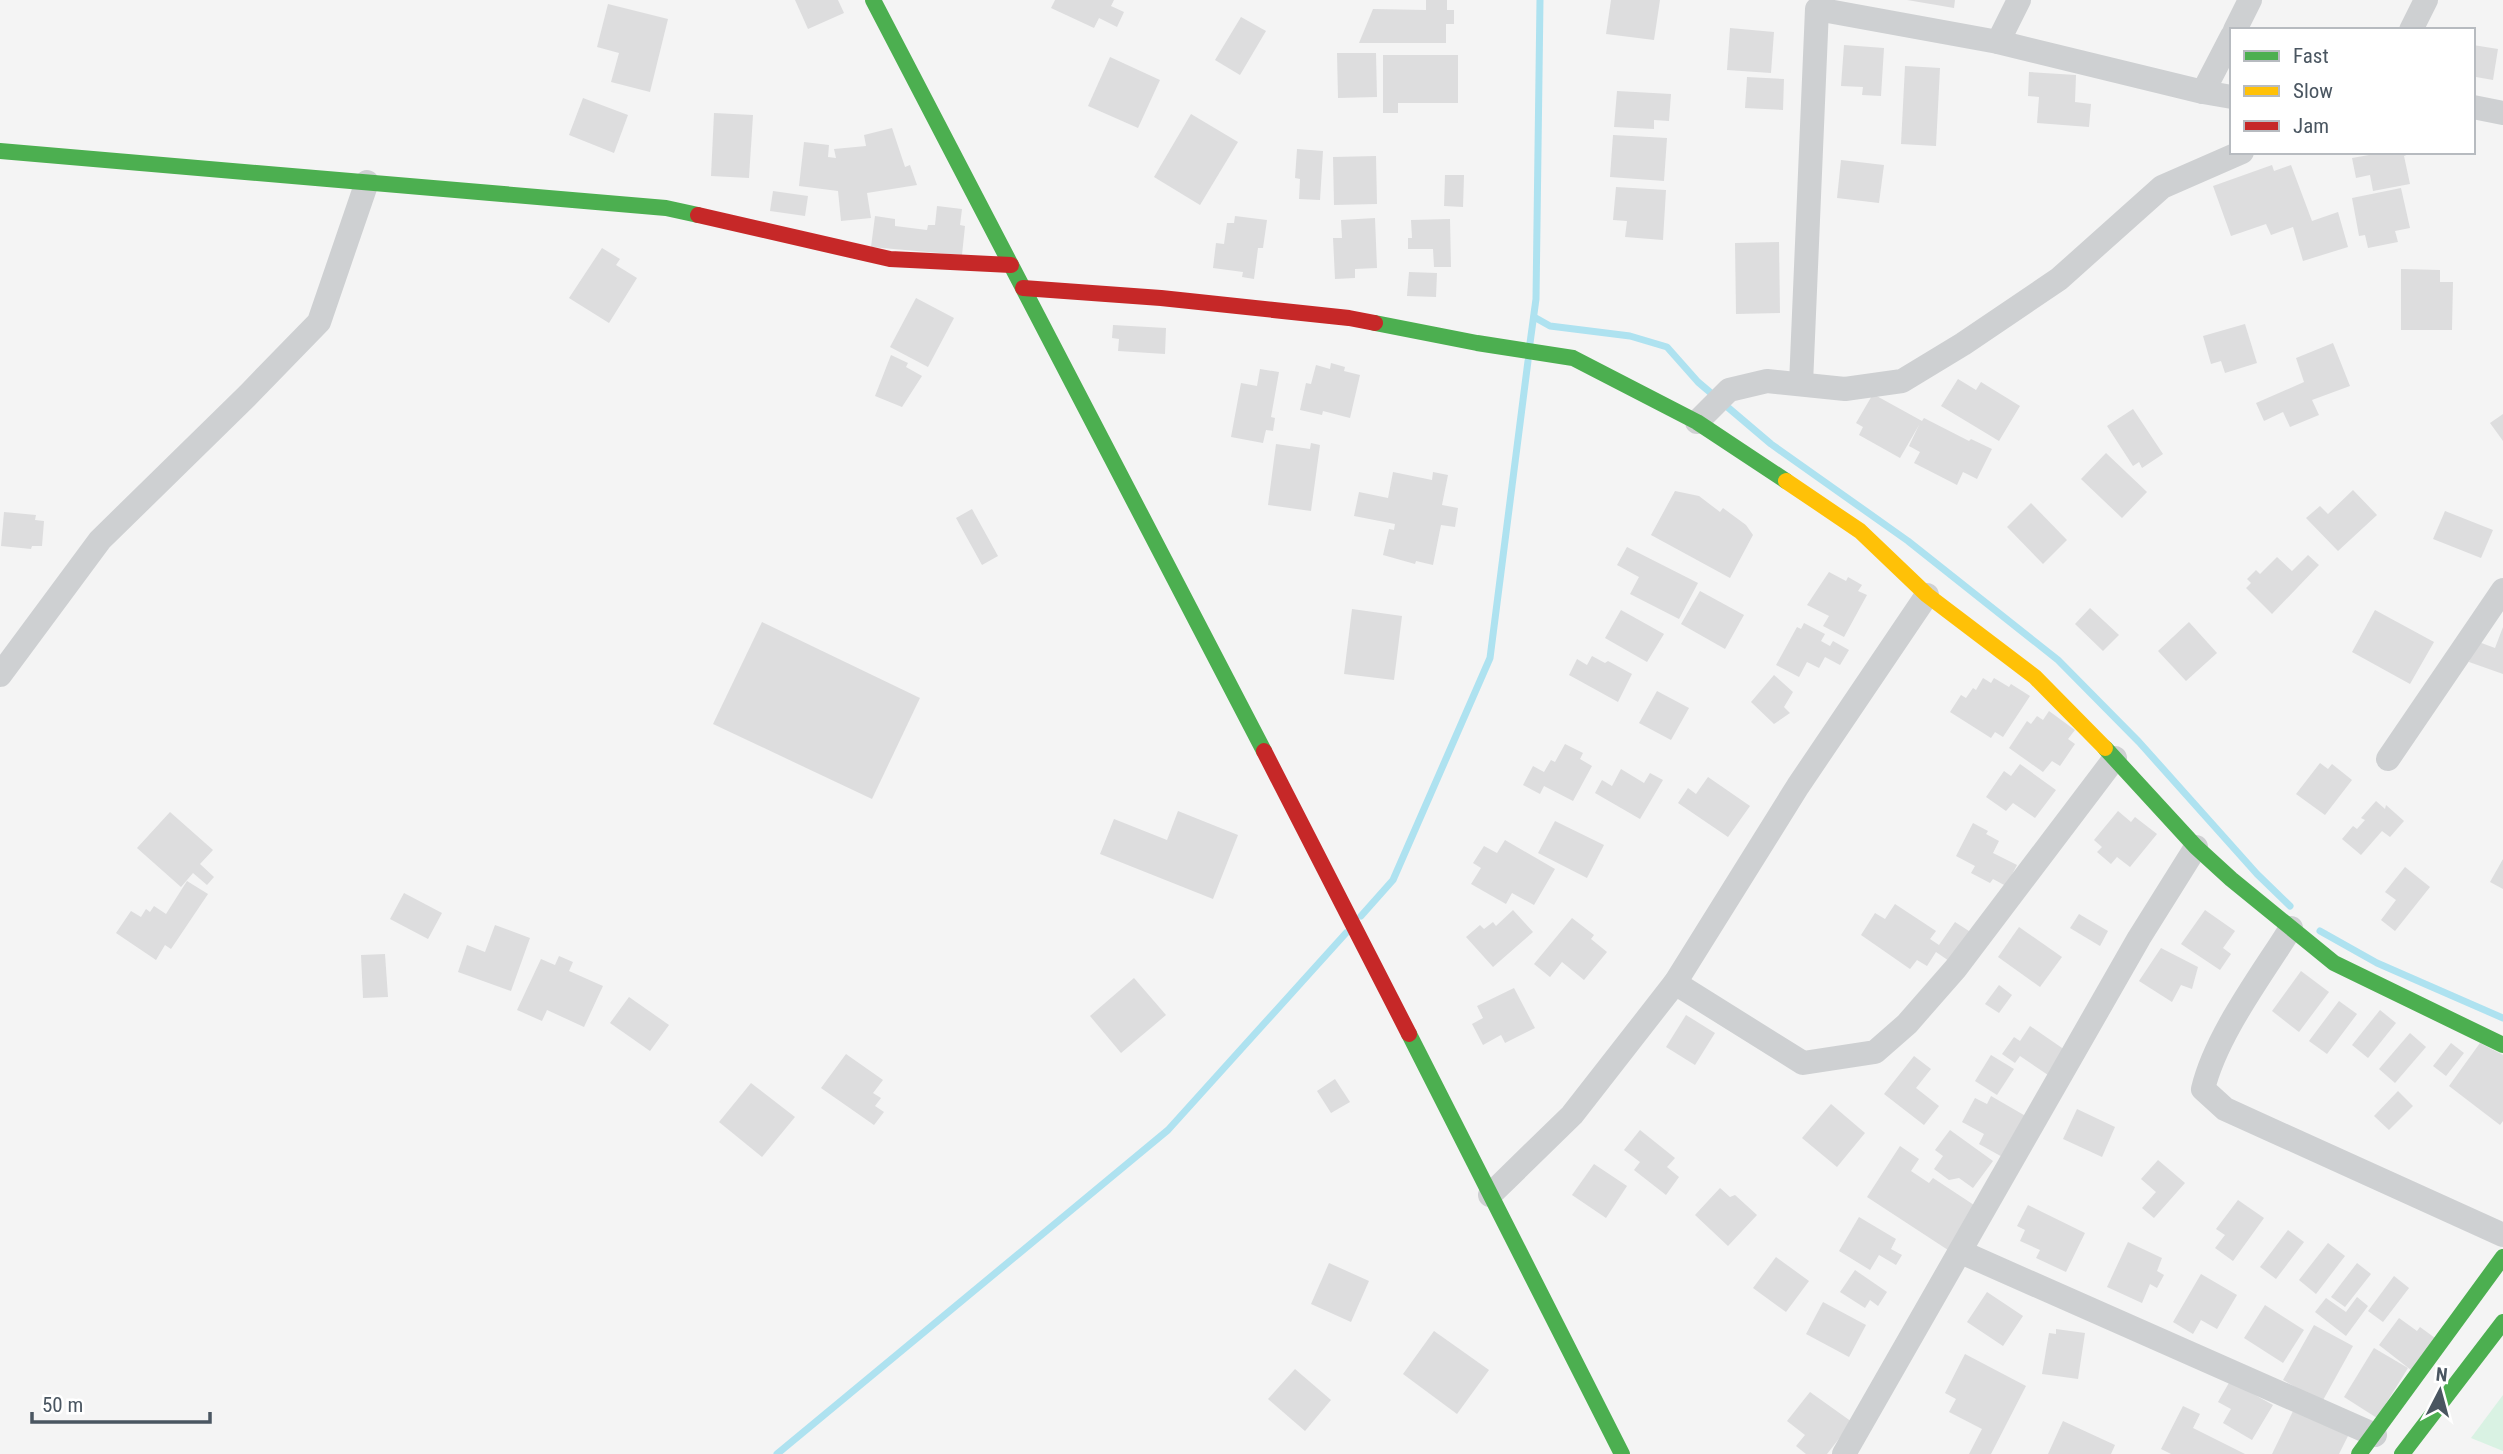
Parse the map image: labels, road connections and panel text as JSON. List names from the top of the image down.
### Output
{
  "legend": ["Fast", "Slow", "Jam"],
  "scale_bar": "50 m",
  "north": "top"
}
